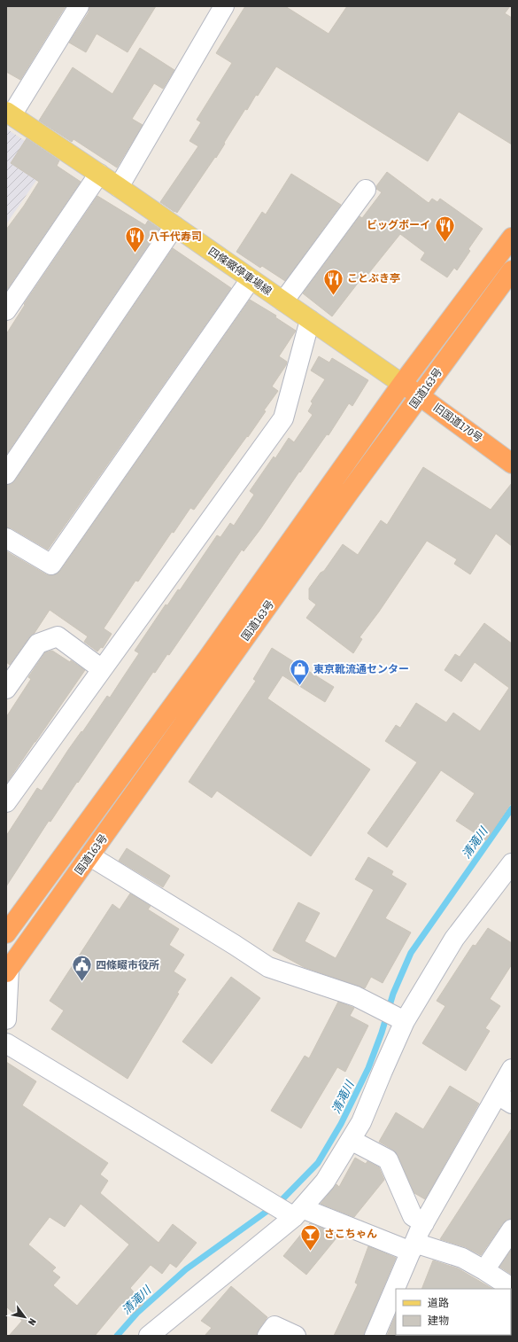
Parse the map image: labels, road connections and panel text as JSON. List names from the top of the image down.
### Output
{
  "streets": {
    "highway": ["国道163号", "旧国道170号"],
    "main road": ["四條畷停車場線"]
  },
  "crossings": [
    ["四條畷停車場線", "国道163号"],
    ["四條畷停車場線", "旧国道170号"],
    ["国道163号", "旧国道170号"]
  ],
  "water": ["清滝川"],
  "places": {
    "restaurant": ["ビッグボーイ", "八千代寿司", "ことぶき亭"],
    "shop": ["東京靴流通センター"],
    "public building": ["四條畷市役所"],
    "bar": ["さこちゃん"]
  },
  "legend": ["道路", "建物"],
  "north": "bottom right"
}
